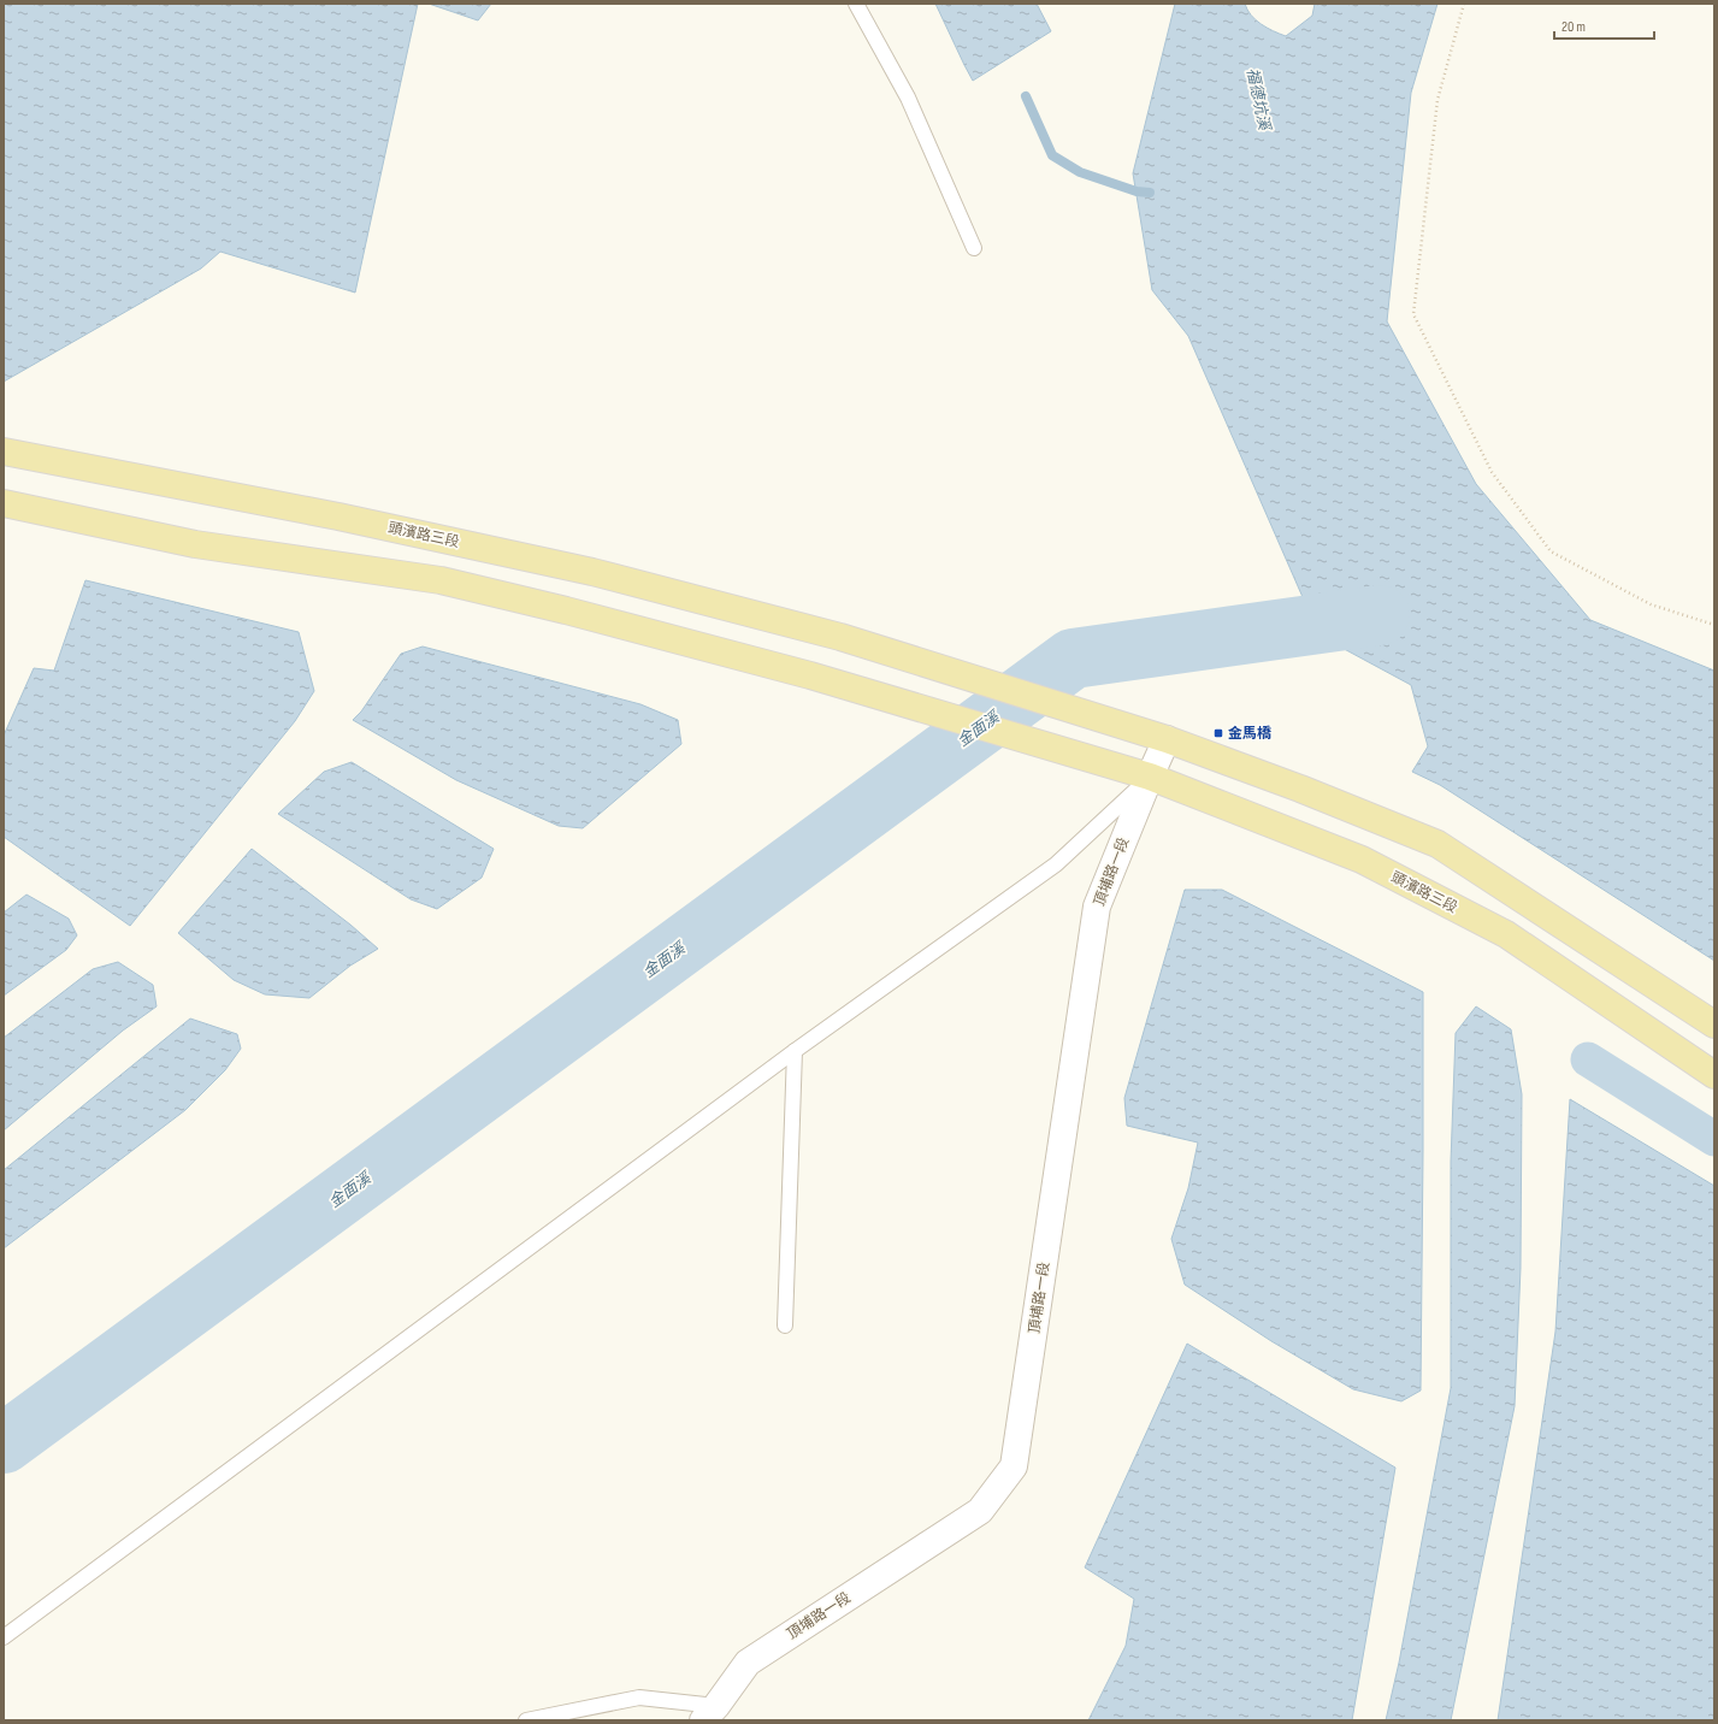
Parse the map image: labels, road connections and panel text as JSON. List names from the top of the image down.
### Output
{
  "streets": {
    "main road": ["頭濱路三段"],
    "street": ["頂埔路一段"]
  },
  "crossings": [
    ["頭濱路三段", "頂埔路一段"]
  ],
  "water": ["福德坑溪", "金面溪"],
  "places": {
    "transit": ["金馬橋"]
  },
  "scale_bar": "20 m"
}
